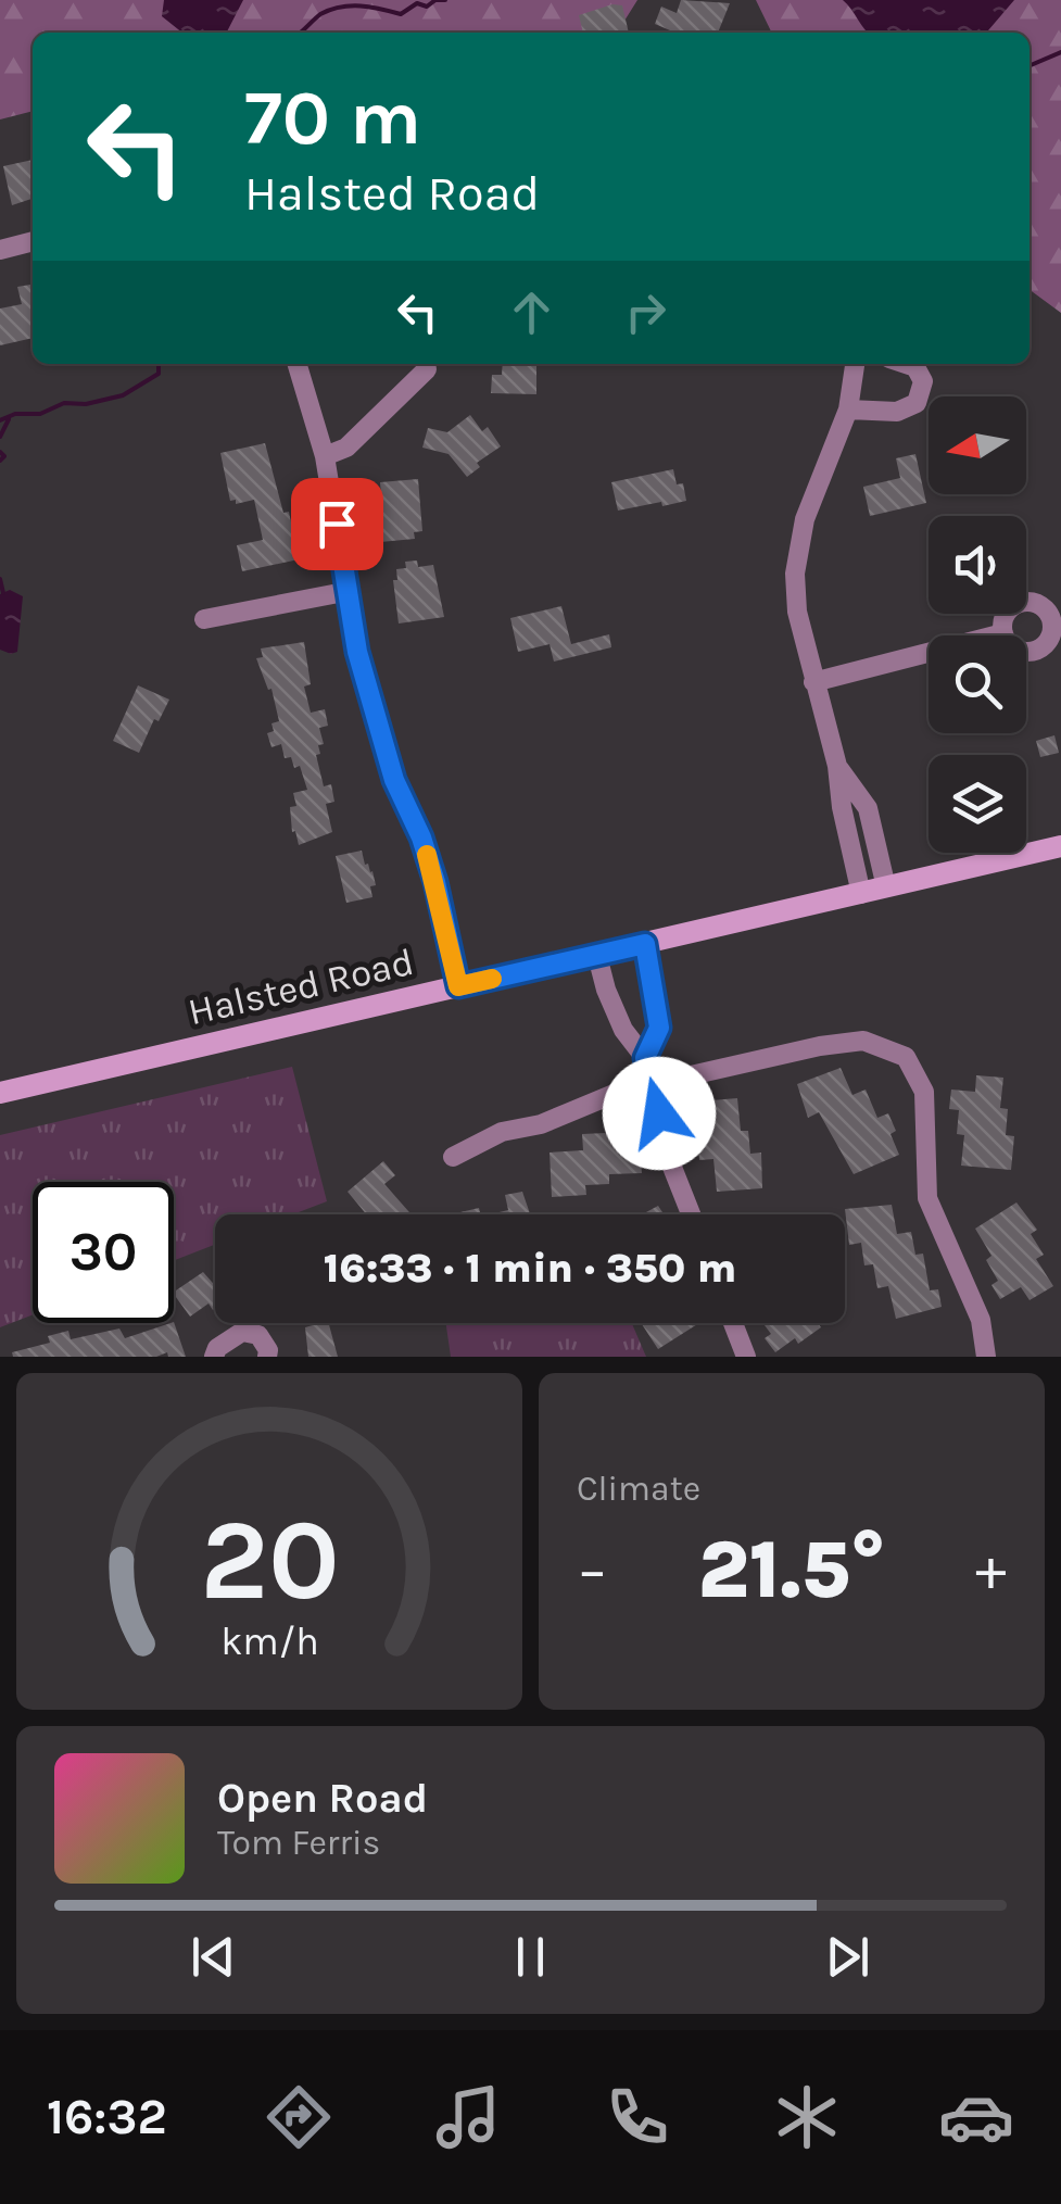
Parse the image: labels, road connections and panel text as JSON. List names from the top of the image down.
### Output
{
  "streets": {
    "street": ["Halsted Road"]
  },
  "north": "left",
  "page": {
    "turn": ["70 m", "Halsted Road"],
    "limit": "30",
    "trip": "16:33 · 1 min · 350 m",
    "tile": "Climate",
    "heat": ["−", "21.5°", "+"],
    "song": ["Open Road", "Tom Ferris"],
    "tabs": "16:32",
    "gauge": ["20", "km/h"]
  }
}
